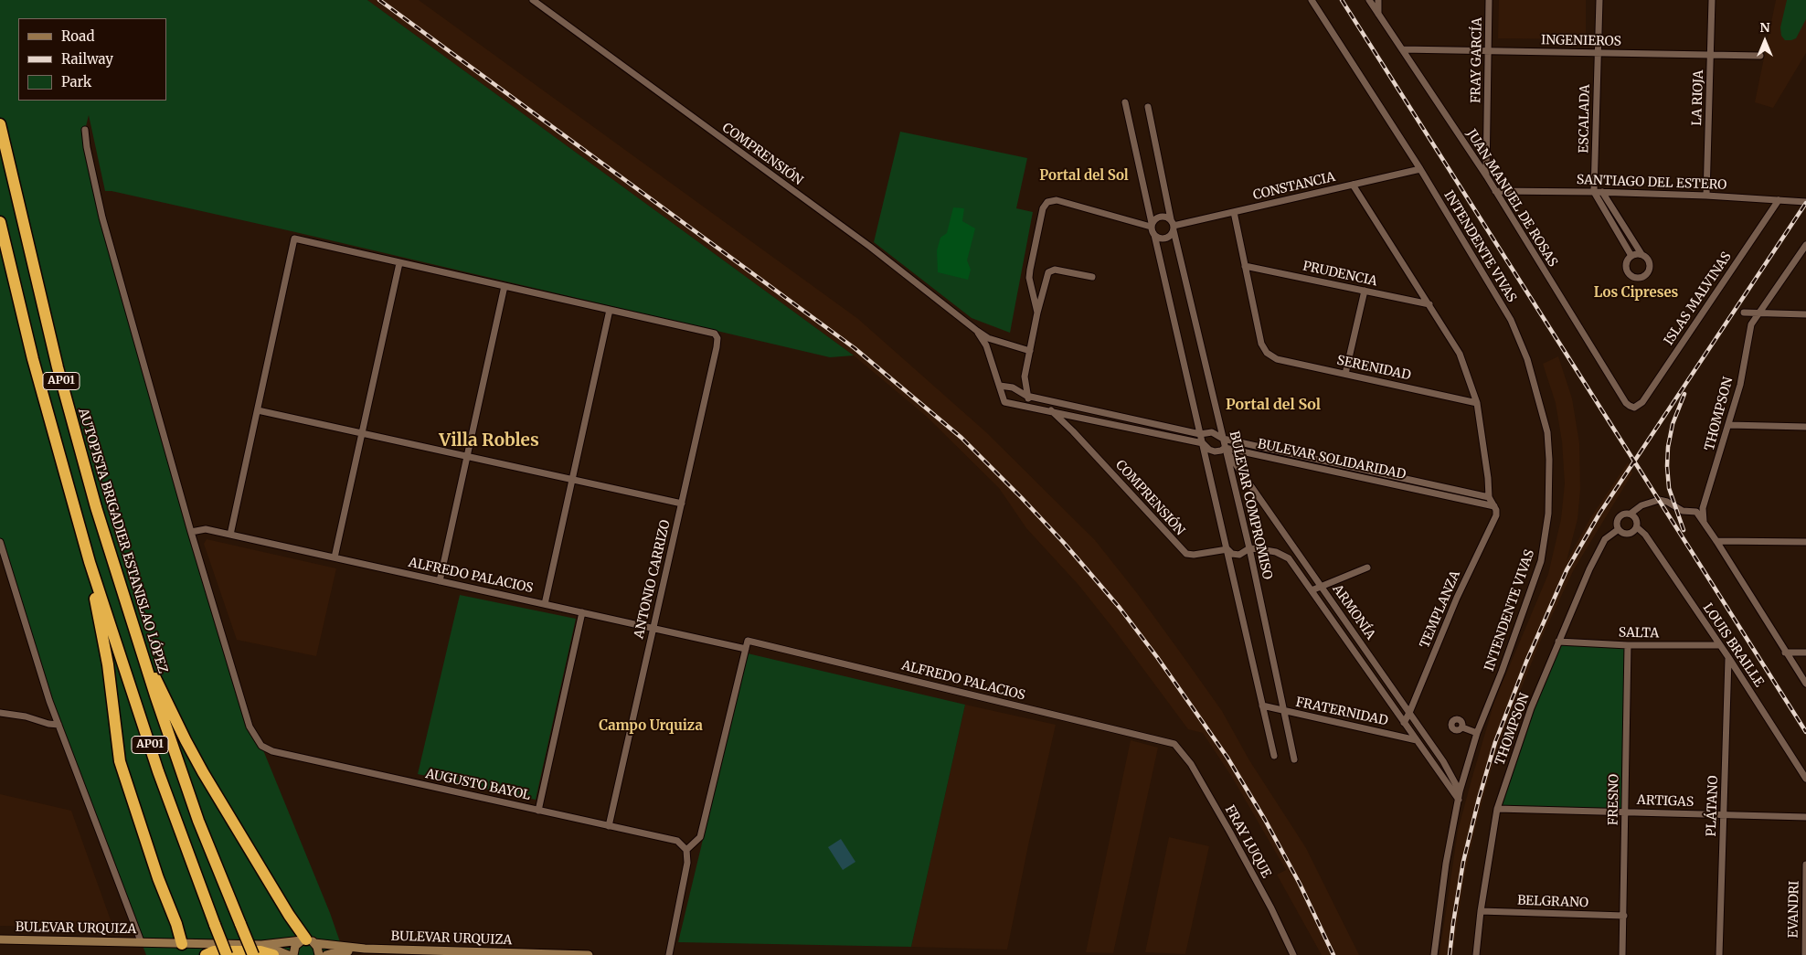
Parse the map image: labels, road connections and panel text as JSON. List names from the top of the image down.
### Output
{
  "streets": {
    "highway": ["AP01", "AUTOPISTA BRIGADIER ESTANISLAO LÓPEZ"],
    "main road": ["BULEVAR URQUIZA"],
    "street": [
      "INGENIEROS",
      "FRAY GARCÍA",
      "LA RIOJA",
      "ESCALADA",
      "COMPRENSIÓN",
      "SANTIAGO DEL ESTERO",
      "CONSTANCIA",
      "JUAN MANUEL DE ROSAS",
      "INTENDENTE VIVAS",
      "PRUDENCIA",
      "ISLAS MALVINAS",
      "SERENIDAD",
      "THOMPSON",
      "BULEVAR SOLIDARIDAD",
      "BULEVAR COMPROMISO",
      "ALFREDO PALACIOS",
      "ANTONIO CARRIZO",
      "TEMPLANZA",
      "ARMONÍA",
      "SALTA",
      "LOUIS BRAILLE",
      "FRATERNIDAD",
      "AUGUSTO BAYOL",
      "FRESNO",
      "ARTIGAS",
      "PLÁTANO",
      "FRAY LUQUE",
      "BELGRANO",
      "EVANDRI"
    ]
  },
  "crossings": [
    ["INGENIEROS", "FRAY GARCÍA"],
    ["INGENIEROS", "LA RIOJA"],
    ["INGENIEROS", "ESCALADA"],
    ["INGENIEROS", "JUAN MANUEL DE ROSAS"],
    ["FRAY GARCÍA", "JUAN MANUEL DE ROSAS"],
    ["LA RIOJA", "SANTIAGO DEL ESTERO"],
    ["ESCALADA", "SANTIAGO DEL ESTERO"],
    ["COMPRENSIÓN", "BULEVAR SOLIDARIDAD"],
    ["COMPRENSIÓN", "BULEVAR COMPROMISO"],
    ["COMPRENSIÓN", "ARMONÍA"],
    ["SANTIAGO DEL ESTERO", "JUAN MANUEL DE ROSAS"],
    ["SANTIAGO DEL ESTERO", "ISLAS MALVINAS"],
    ["CONSTANCIA", "INTENDENTE VIVAS"],
    ["CONSTANCIA", "BULEVAR COMPROMISO"],
    ["JUAN MANUEL DE ROSAS", "ISLAS MALVINAS"],
    ["INTENDENTE VIVAS", "ARMONÍA"],
    ["PRUDENCIA", "SERENIDAD"],
    ["THOMPSON", "SALTA"],
    ["THOMPSON", "LOUIS BRAILLE"],
    ["THOMPSON", "ARTIGAS"],
    ["THOMPSON", "BELGRANO"],
    ["BULEVAR SOLIDARIDAD", "BULEVAR COMPROMISO"],
    ["BULEVAR SOLIDARIDAD", "TEMPLANZA"],
    ["BULEVAR SOLIDARIDAD", "ARMONÍA"],
    ["BULEVAR COMPROMISO", "ARMONÍA"],
    ["BULEVAR COMPROMISO", "FRATERNIDAD"],
    ["ALFREDO PALACIOS", "ANTONIO CARRIZO"],
    ["ALFREDO PALACIOS", "AUGUSTO BAYOL"],
    ["ALFREDO PALACIOS", "FRAY LUQUE"],
    ["ANTONIO CARRIZO", "AUGUSTO BAYOL"],
    ["TEMPLANZA", "ARMONÍA"],
    ["ARMONÍA", "FRATERNIDAD"],
    ["SALTA", "LOUIS BRAILLE"],
    ["SALTA", "FRESNO"],
    ["LOUIS BRAILLE", "PLÁTANO"],
    ["FRESNO", "ARTIGAS"],
    ["FRESNO", "BELGRANO"],
    ["ARTIGAS", "PLÁTANO"]
  ],
  "districts": [
    "Portal del Sol",
    "Los Cipreses",
    "Portal del Sol",
    "Villa Robles",
    "Campo Urquiza"
  ],
  "legend": ["Road", "Railway", "Park"],
  "north": "top"
}
